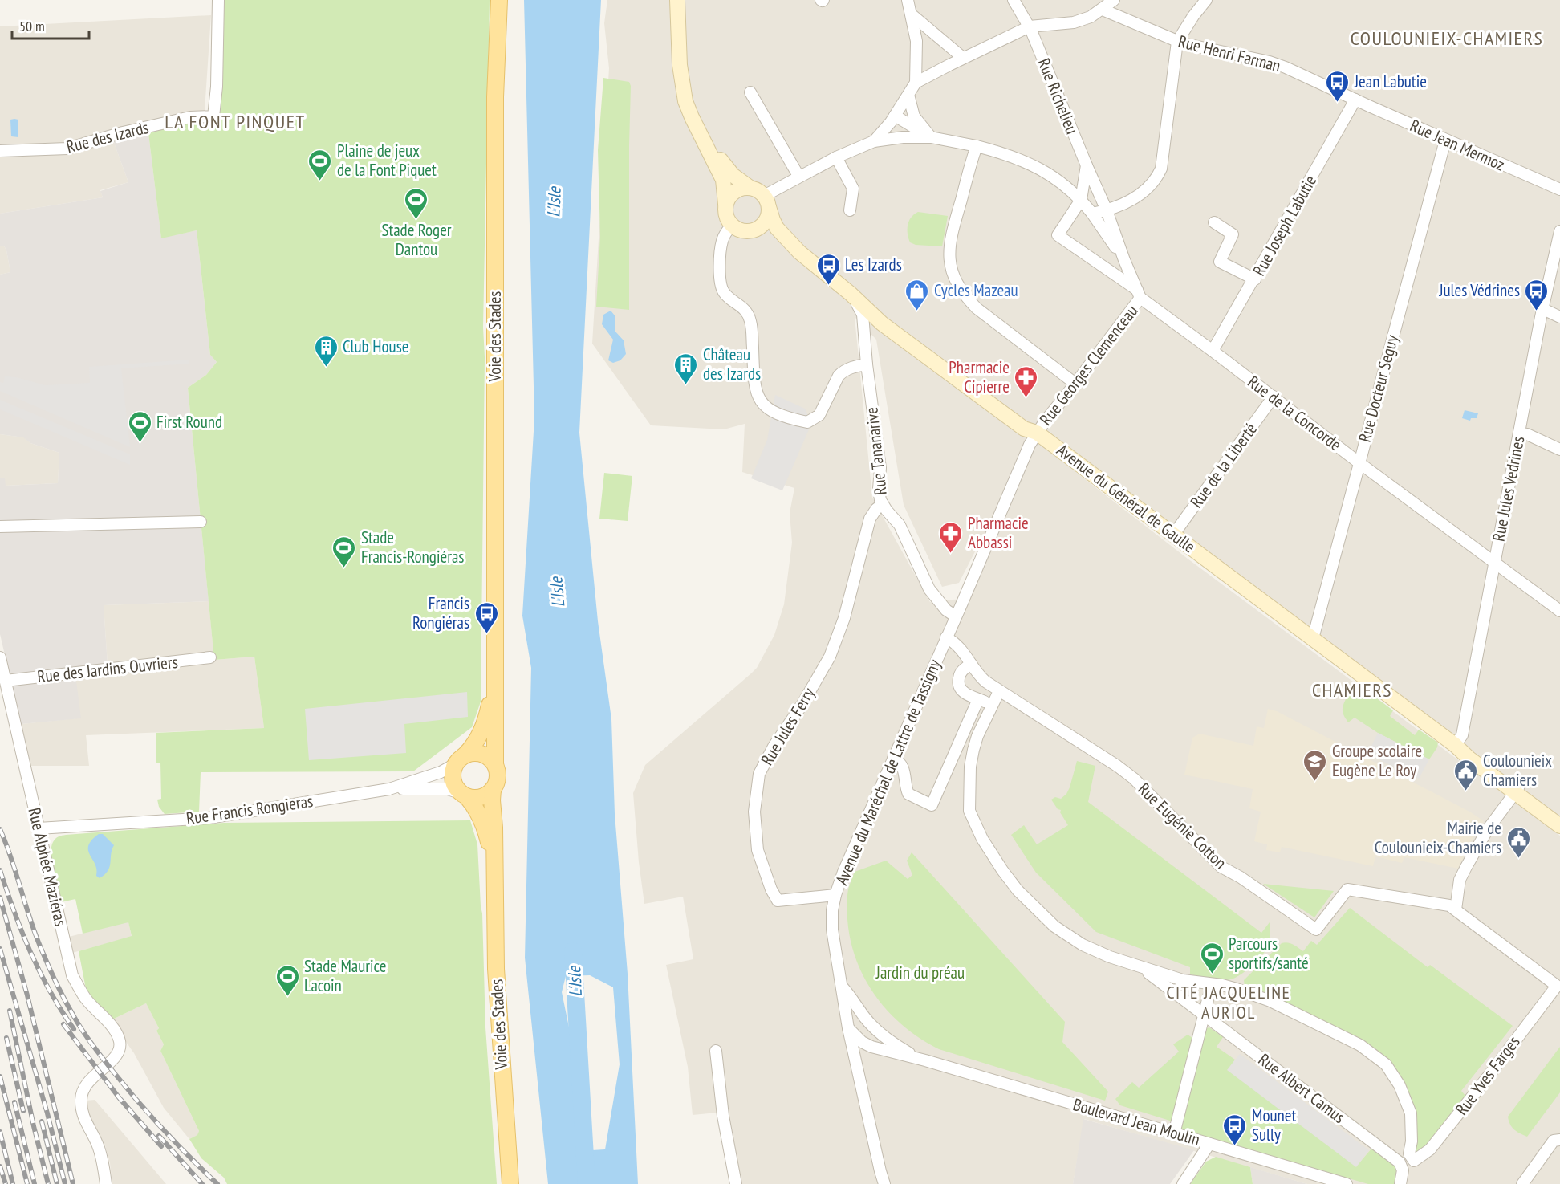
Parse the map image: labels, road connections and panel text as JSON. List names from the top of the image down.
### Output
{
  "streets": {
    "main road": ["Voie des Stades", "Avenue du Général de Gaulle"],
    "street": [
      "Rue Henri Farman",
      "Rue Richelieu",
      "Rue des Izards",
      "Rue Jean Mermoz",
      "Rue Joseph Labutie",
      "Rue Georges Clemenceau",
      "Rue Docteur Seguy",
      "Rue de la Concorde",
      "Rue Tananarive",
      "Rue de la Liberté",
      "Rue Jules Vedrines",
      "Rue des Jardins Ouvriers",
      "Rue Jules Ferry",
      "Avenue du Maréchal de Lattre de Tassigny",
      "Rue Francis Rongieras",
      "Rue Eugénie Cotton",
      "Rue Alphée Maziéras",
      "Rue Yves Farges",
      "Rue Albert Camus",
      "Boulevard Jean Moulin"
    ]
  },
  "crossings": [
    ["Rue Henri Farman", "Rue Jean Mermoz"],
    ["Rue Henri Farman", "Rue Joseph Labutie"],
    ["Rue Jean Mermoz", "Rue Joseph Labutie"],
    ["Rue Jean Mermoz", "Rue Docteur Seguy"],
    ["Rue Joseph Labutie", "Rue de la Concorde"],
    ["Voie des Stades", "Rue Francis Rongieras"],
    ["Rue Georges Clemenceau", "Rue de la Concorde"],
    ["Rue Georges Clemenceau", "Avenue du Général de Gaulle"],
    ["Rue Georges Clemenceau", "Avenue du Maréchal de Lattre de Tassigny"],
    ["Rue Docteur Seguy", "Rue de la Concorde"],
    ["Rue Docteur Seguy", "Avenue du Général de Gaulle"],
    ["Rue de la Concorde", "Rue de la Liberté"],
    ["Rue de la Concorde", "Rue Jules Vedrines"],
    ["Rue Tananarive", "Avenue du Général de Gaulle"],
    ["Rue Tananarive", "Rue Jules Ferry"],
    ["Rue Tananarive", "Avenue du Maréchal de Lattre de Tassigny"],
    ["Rue de la Liberté", "Avenue du Général de Gaulle"],
    ["Rue Jules Vedrines", "Avenue du Général de Gaulle"],
    ["Avenue du Général de Gaulle", "Avenue du Maréchal de Lattre de Tassigny"],
    ["Rue des Jardins Ouvriers", "Rue Alphée Maziéras"],
    ["Rue Jules Ferry", "Avenue du Maréchal de Lattre de Tassigny"],
    ["Avenue du Maréchal de Lattre de Tassigny", "Boulevard Jean Moulin"],
    ["Rue Francis Rongieras", "Rue Alphée Maziéras"],
    ["Rue Eugénie Cotton", "Rue Yves Farges"]
  ],
  "districts": [
    "COULOUNIEIX-CHAMIERS",
    "LA FONT PINQUET",
    "CHAMIERS",
    "CITÉ JACQUELINE AURIOL"
  ],
  "water": ["L'Isle"],
  "parks": ["Jardin du préau"],
  "places": {
    "bus stop": [
      "Jean Labutie",
      "Les Izards",
      "Jules Védrines",
      "Francis Rongiéras",
      "Mounet Sully"
    ],
    "sports": [
      "Plaine de jeux de la Font Piquet",
      "Stade Roger Dantou",
      "First Round",
      "Stade Francis-Rongiéras",
      "Parcours sportifs/santé",
      "Stade Maurice Lacoin"
    ],
    "shop": ["Cycles Mazeau"],
    "building": ["Club House", "Château des Izards"],
    "pharmacy": ["Pharmacie Cipierre", "Pharmacie Abbassi"],
    "school or university": ["Groupe scolaire Eugène Le Roy"],
    "public building": ["Coulounieix Chamiers", "Mairie de Coulounieix-Chamiers"]
  },
  "scale_bar": "50 m"
}
